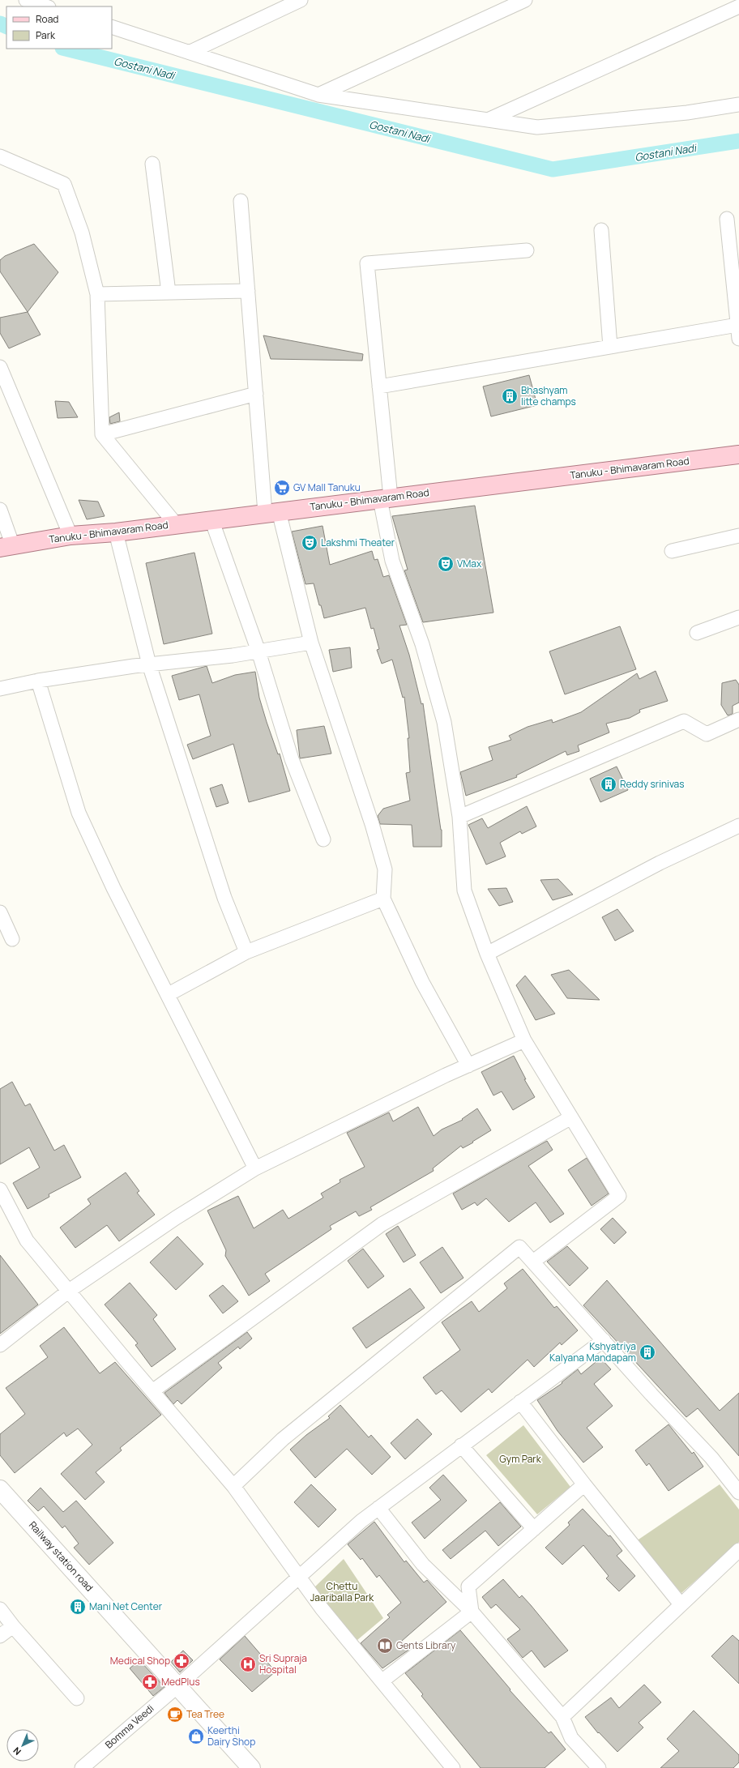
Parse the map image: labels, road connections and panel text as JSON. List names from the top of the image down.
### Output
{
  "streets": {
    "main road": ["Tanuku - Bhimavaram Road"],
    "street": ["Railway station road", "Bomma Veedi"]
  },
  "crossings": [
    ["Railway station road", "Bomma Veedi"]
  ],
  "water": ["Gostani Nadi"],
  "parks": ["Gym Park", "Chettu Jaariballa Park"],
  "places": {
    "building": [
      "Bhashyam litte champs",
      "Reddy srinivas",
      "Kshyatriya Kalyana Mandapam",
      "Mani Net Center"
    ],
    "supermarket": ["GV Mall Tanuku"],
    "theatre": ["Lakshmi Theater", "VMax"],
    "library": ["Gents Library"],
    "pharmacy": ["Medical Shop", "MedPlus"],
    "hospital": ["Sri Supraja Hospital"],
    "cafe": ["Tea Tree"],
    "shop": ["Keerthi Dairy Shop"]
  },
  "legend": ["Road", "Park"],
  "north": "bottom left"
}
